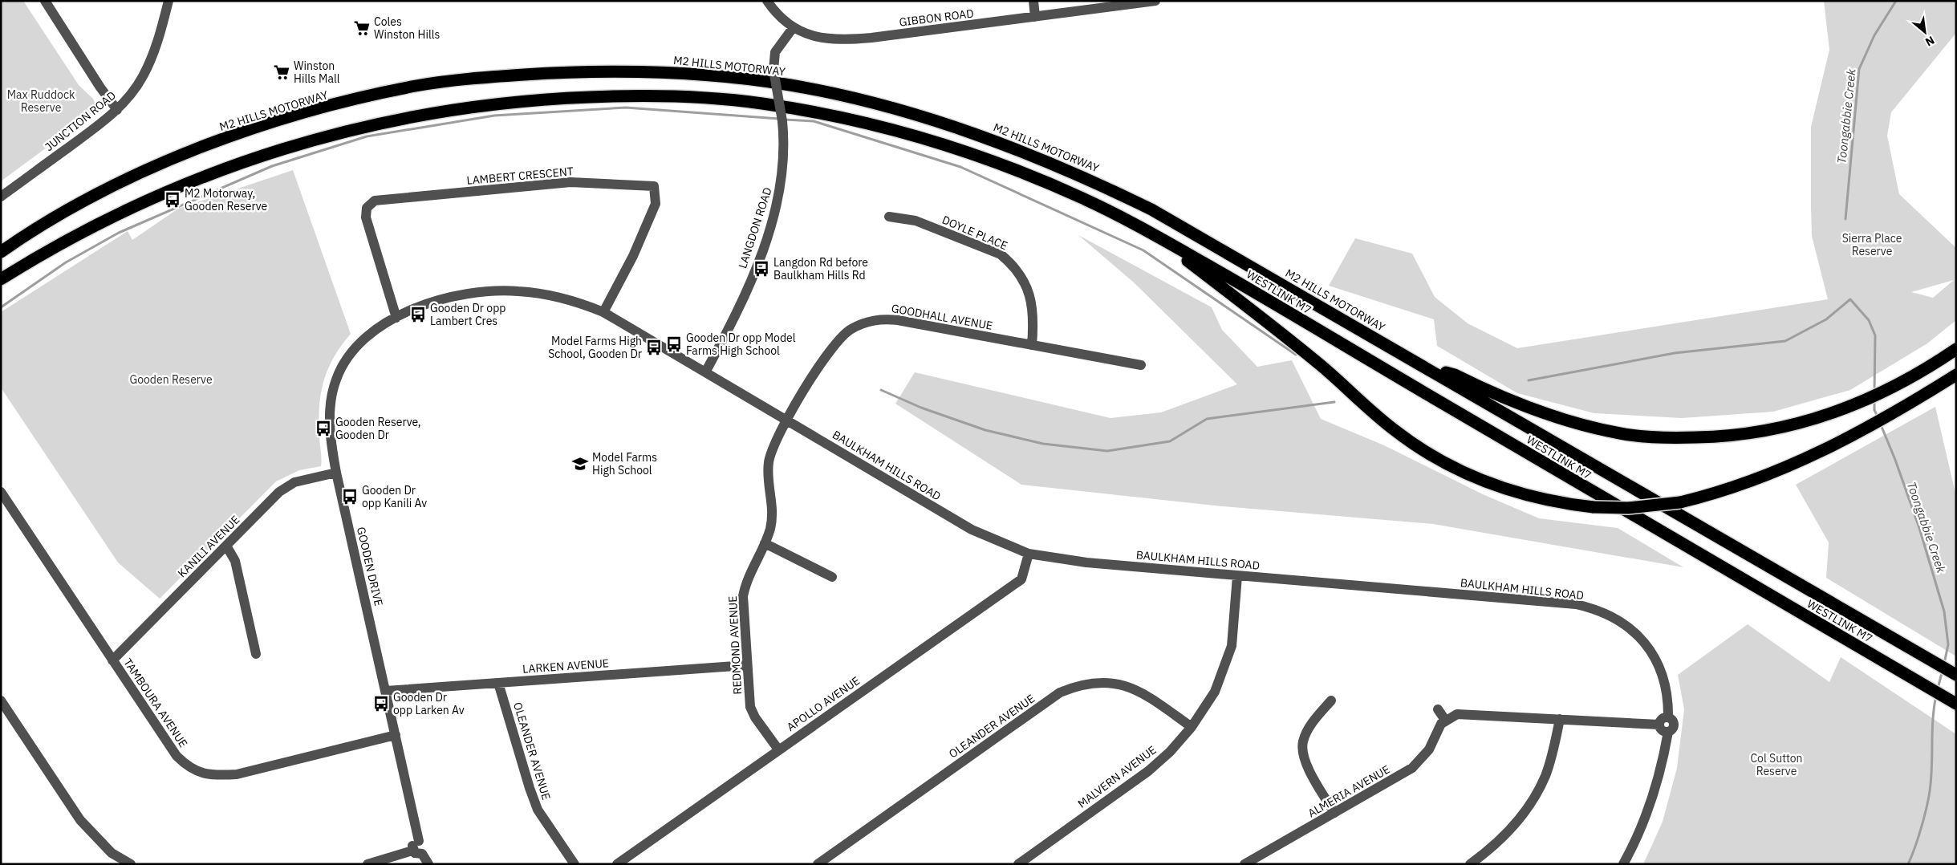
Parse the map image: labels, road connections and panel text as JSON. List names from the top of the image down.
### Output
{
  "streets": {
    "highway": ["M2 HILLS MOTORWAY", "WESTLINK M7"],
    "street": [
      "GIBBON ROAD",
      "JUNCTION ROAD",
      "LAMBERT CRESCENT",
      "LANGDON ROAD",
      "DOYLE PLACE",
      "GOODHALL AVENUE",
      "BAULKHAM HILLS ROAD",
      "KANILI AVENUE",
      "GOODEN DRIVE",
      "REDMOND AVENUE",
      "LARKEN AVENUE",
      "TAMBOURA AVENUE",
      "APOLLO AVENUE",
      "OLEANDER AVENUE",
      "MALVERN AVENUE",
      "ALMERIA AVENUE"
    ]
  },
  "crossings": [
    ["GIBBON ROAD", "LANGDON ROAD"],
    ["M2 HILLS MOTORWAY", "WESTLINK M7"],
    ["LAMBERT CRESCENT", "GOODEN DRIVE"],
    ["LANGDON ROAD", "BAULKHAM HILLS ROAD"],
    ["LANGDON ROAD", "GOODEN DRIVE"],
    ["DOYLE PLACE", "GOODHALL AVENUE"],
    ["GOODHALL AVENUE", "BAULKHAM HILLS ROAD"],
    ["GOODHALL AVENUE", "REDMOND AVENUE"],
    ["BAULKHAM HILLS ROAD", "GOODEN DRIVE"],
    ["BAULKHAM HILLS ROAD", "REDMOND AVENUE"],
    ["BAULKHAM HILLS ROAD", "APOLLO AVENUE"],
    ["BAULKHAM HILLS ROAD", "MALVERN AVENUE"],
    ["KANILI AVENUE", "GOODEN DRIVE"],
    ["KANILI AVENUE", "TAMBOURA AVENUE"],
    ["GOODEN DRIVE", "LARKEN AVENUE"],
    ["GOODEN DRIVE", "TAMBOURA AVENUE"],
    ["REDMOND AVENUE", "LARKEN AVENUE"],
    ["REDMOND AVENUE", "APOLLO AVENUE"],
    ["LARKEN AVENUE", "OLEANDER AVENUE"],
    ["OLEANDER AVENUE", "MALVERN AVENUE"]
  ],
  "water": ["Toongabbie Creek"],
  "parks": [
    "Max Ruddock Reserve",
    "Sierra Place Reserve",
    "Gooden Reserve",
    "Col Sutton Reserve"
  ],
  "places": {
    "supermarket": ["Coles Winston Hills", "Winston Hills Mall"],
    "bus stop": [
      "M2 Motorway, Gooden Reserve",
      "Langdon Rd before Baulkham Hills Rd",
      "Gooden Dr opp Lambert Cres",
      "Gooden Dr opp Model Farms High School",
      "Model Farms High School, Gooden Dr",
      "Gooden Reserve, Gooden Dr",
      "Gooden Dr opp Kanili Av",
      "Gooden Dr opp Larken Av"
    ],
    "school or university": ["Model Farms High School"]
  },
  "north": "bottom right"
}
